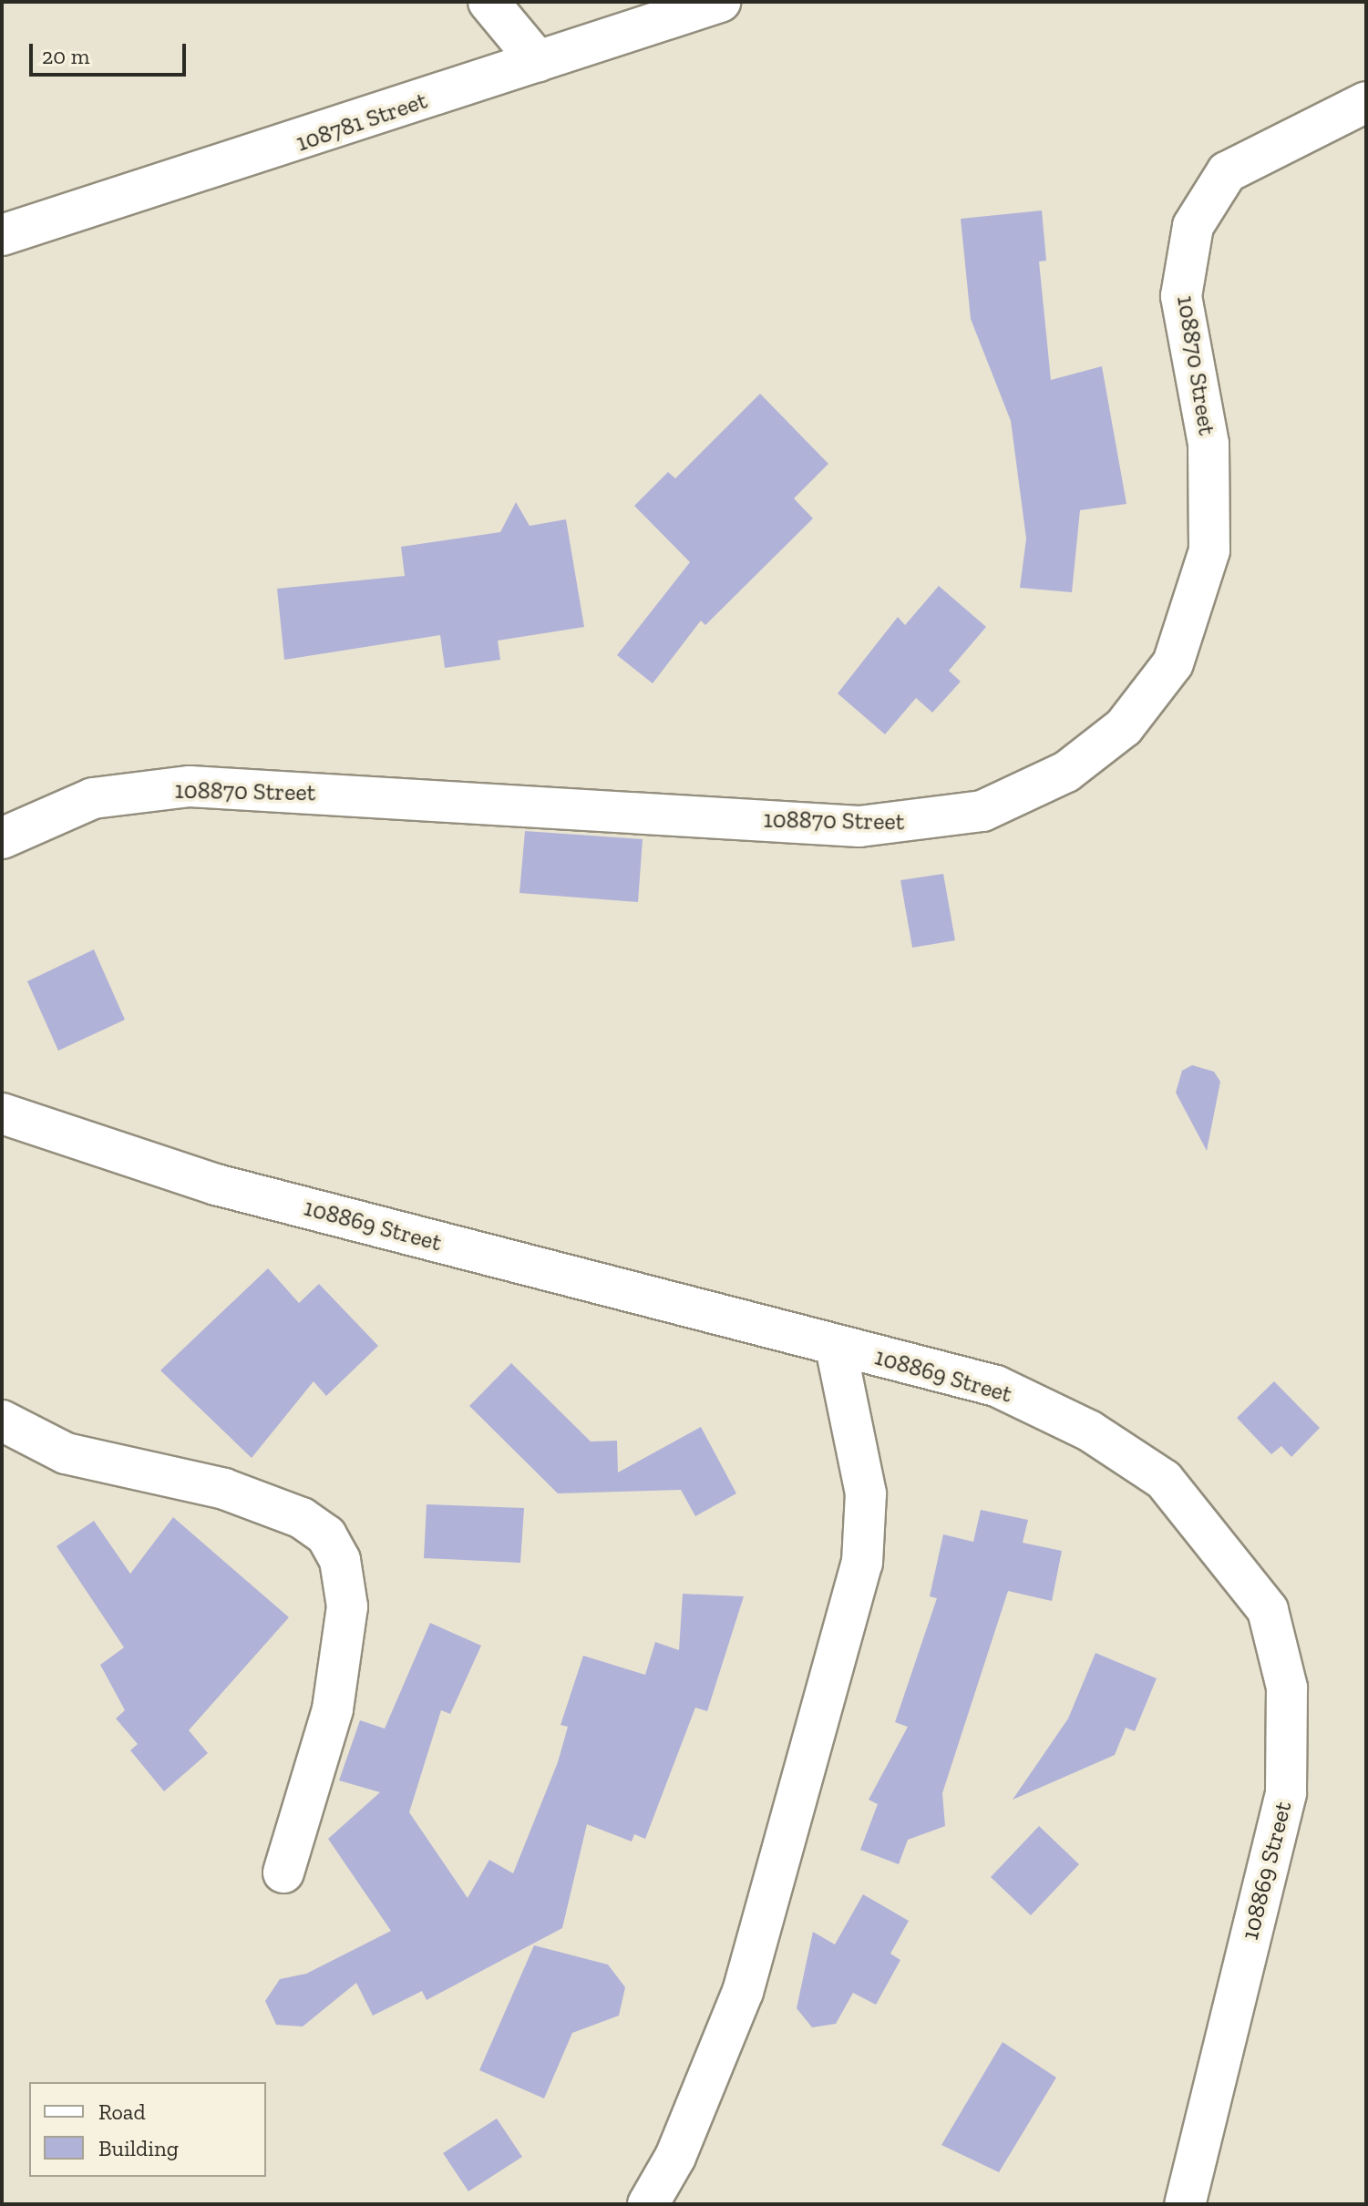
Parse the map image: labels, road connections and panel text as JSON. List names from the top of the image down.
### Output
{
  "streets": {
    "street": ["108781 Street", "108870 Street", "108869 Street"]
  },
  "legend": ["Road", "Building"],
  "scale_bar": "20 m"
}
